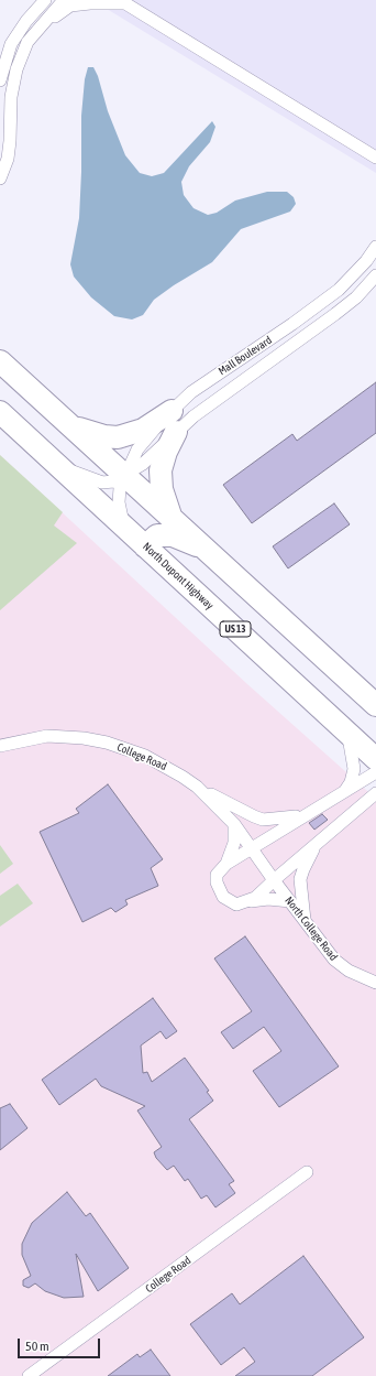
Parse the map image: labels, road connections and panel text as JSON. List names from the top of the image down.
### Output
{
  "streets": {
    "highway": ["North Dupont Highway", "US 13"],
    "street": ["Mall Boulevard", "College Road", "North College Road"]
  },
  "crossings": [
    ["Mall Boulevard", "North Dupont Highway"],
    ["College Road", "North College Road"]
  ],
  "scale_bar": "50 m"
}
